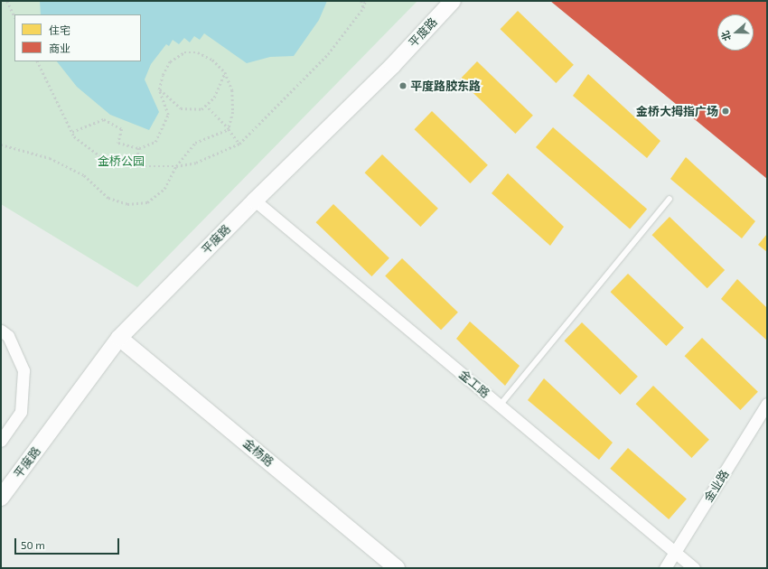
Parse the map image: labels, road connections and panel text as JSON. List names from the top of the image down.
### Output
{
  "streets": {
    "street": [
      "平度路",
      "金工路",
      "金杨路",
      "金业路"
    ]
  },
  "crossings": [
    ["平度路", "金工路"],
    ["平度路", "金杨路"],
    ["金工路", "金业路"]
  ],
  "parks": ["金桥公园"],
  "places": ["平度路胶东路", "金桥大拇指广场"],
  "legend": ["住宅", "商业"],
  "scale_bar": "50 m",
  "north": "left"
}
